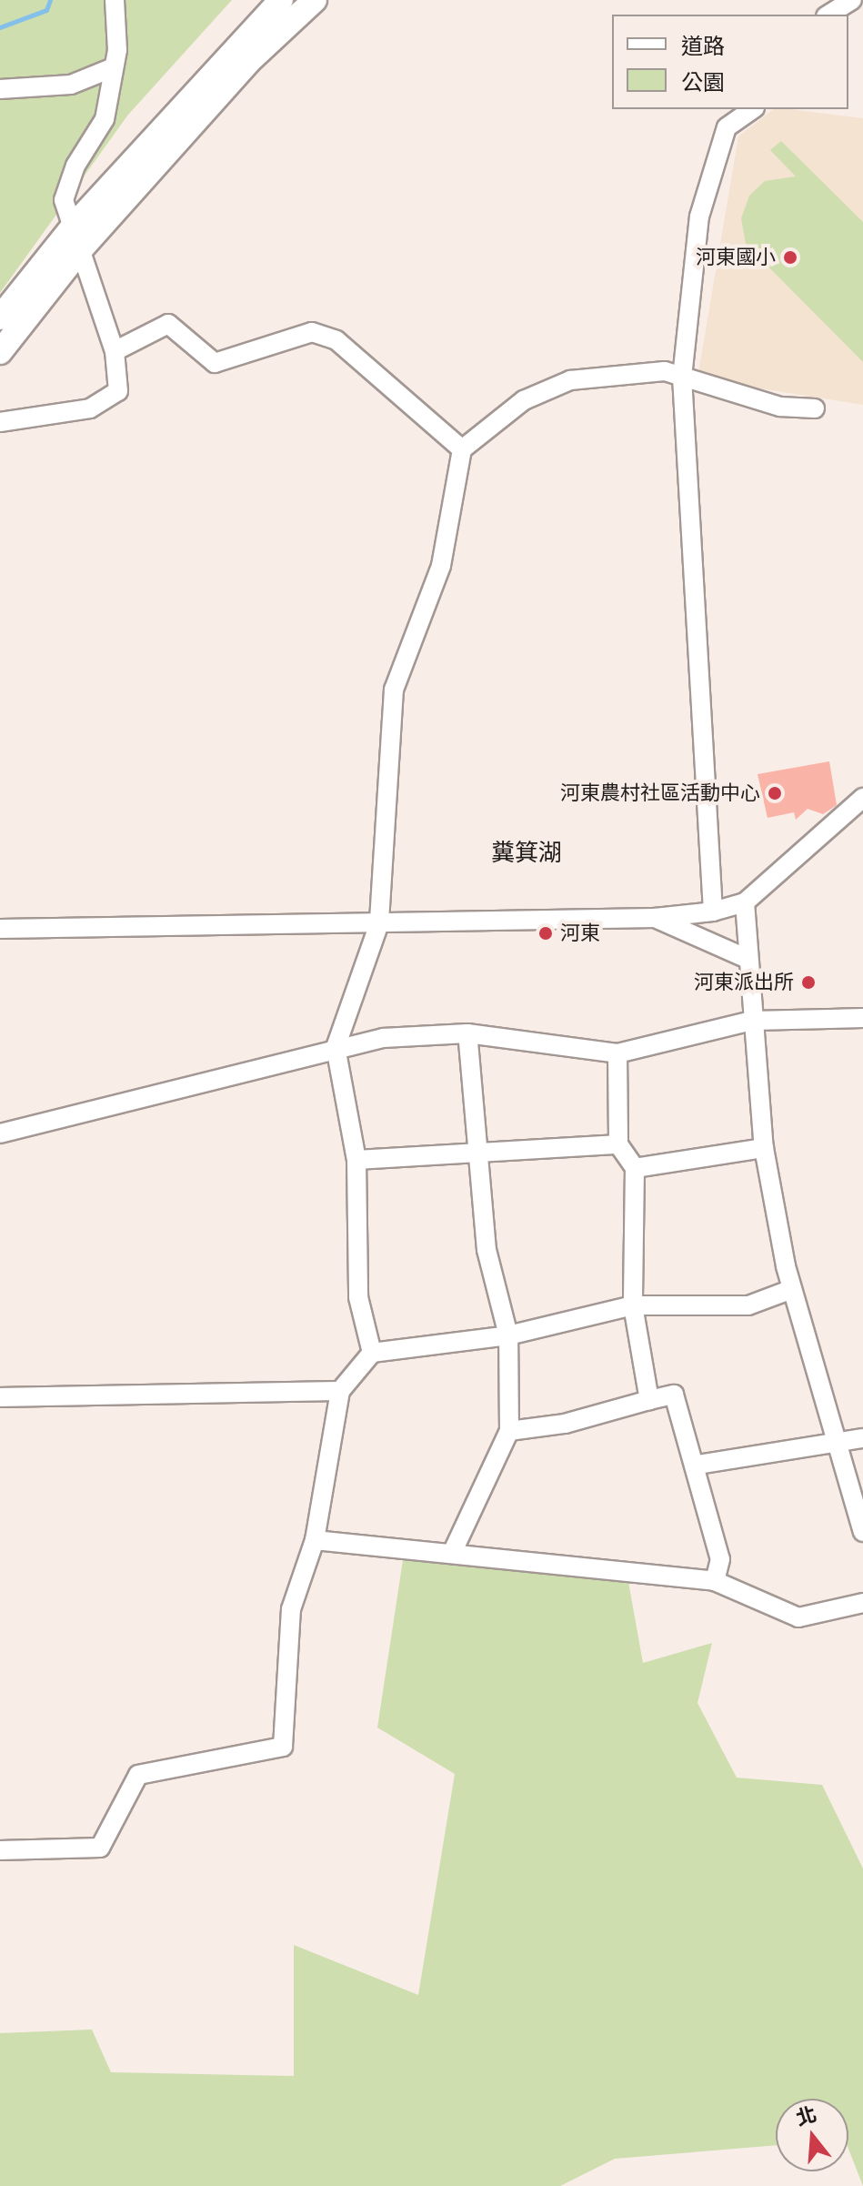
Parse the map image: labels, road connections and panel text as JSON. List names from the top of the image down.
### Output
{
  "districts": ["糞箕湖"],
  "places": [
    "河東國小",
    "河東農村社區活動中心",
    "河東",
    "河東派出所"
  ],
  "legend": ["道路", "公園"],
  "north": "top"
}
